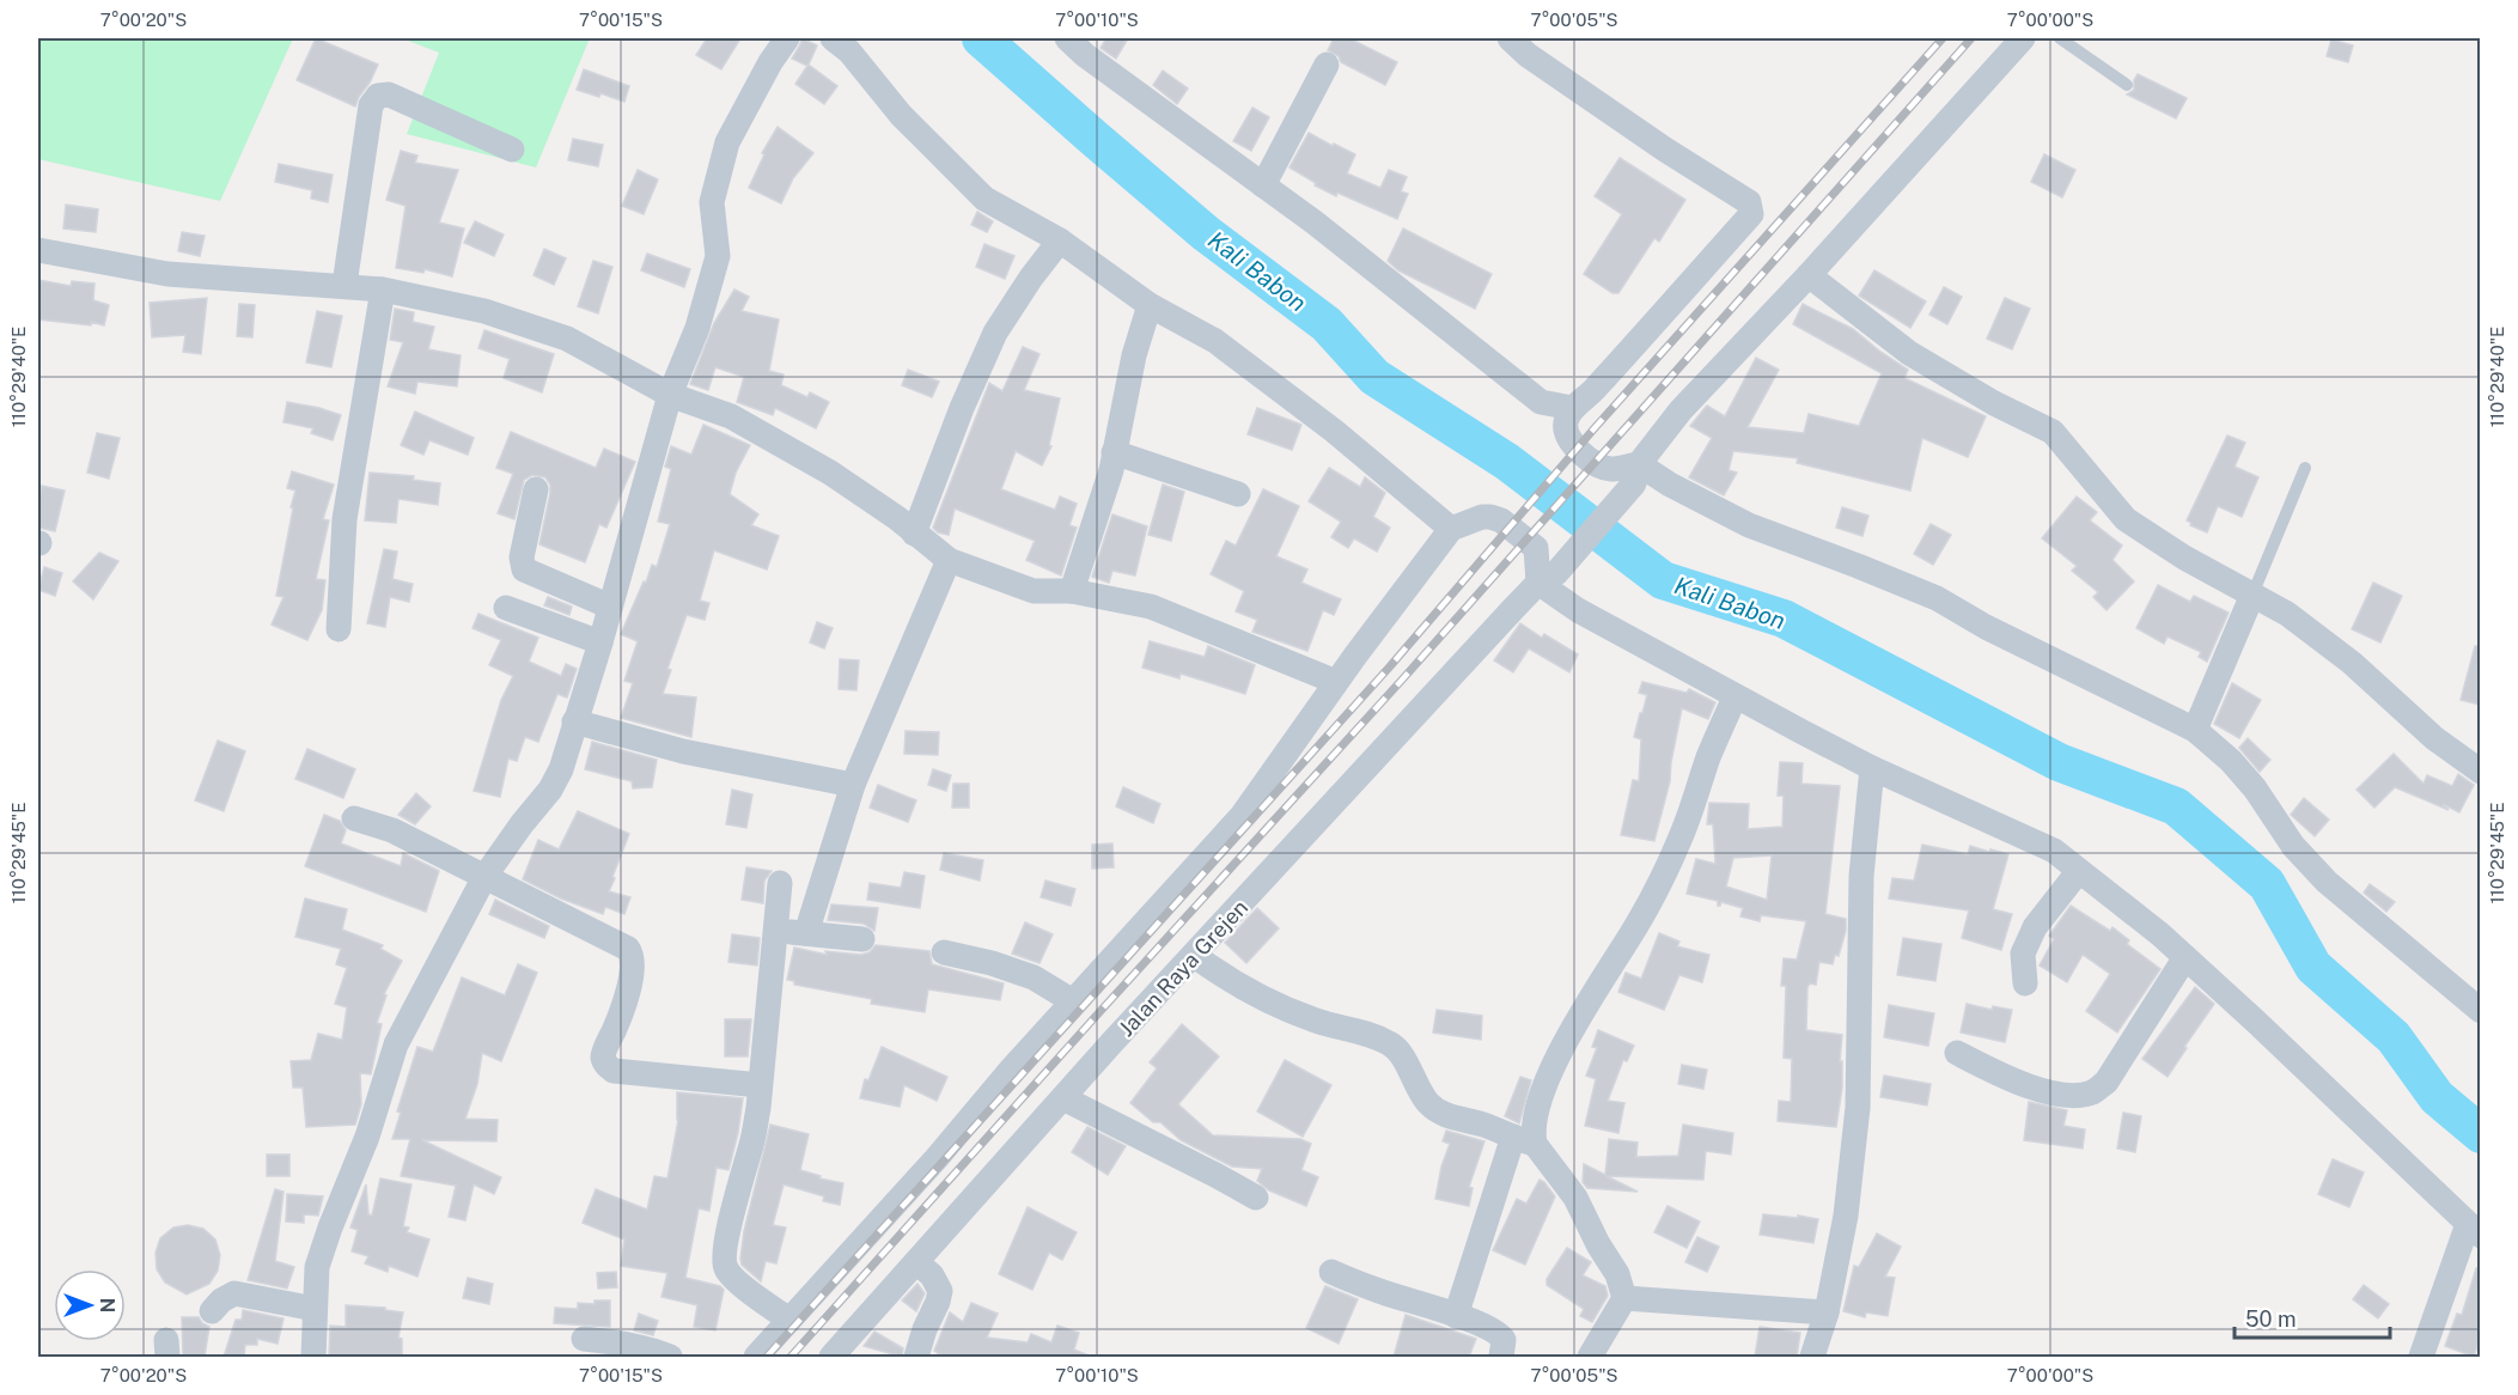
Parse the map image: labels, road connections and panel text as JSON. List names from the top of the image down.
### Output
{
  "streets": {
    "street": ["Jalan Raya Grejen"]
  },
  "water": ["Kali Babon"],
  "scale_bar": "50 m",
  "north": "right",
  "coordinates": [
    "7°00'20\"S",
    "7°00'15\"S",
    "7°00'10\"S",
    "7°00'05\"S",
    "7°00'00\"S",
    "110°29'40\"E",
    "110°29'45\"E"
  ]
}
